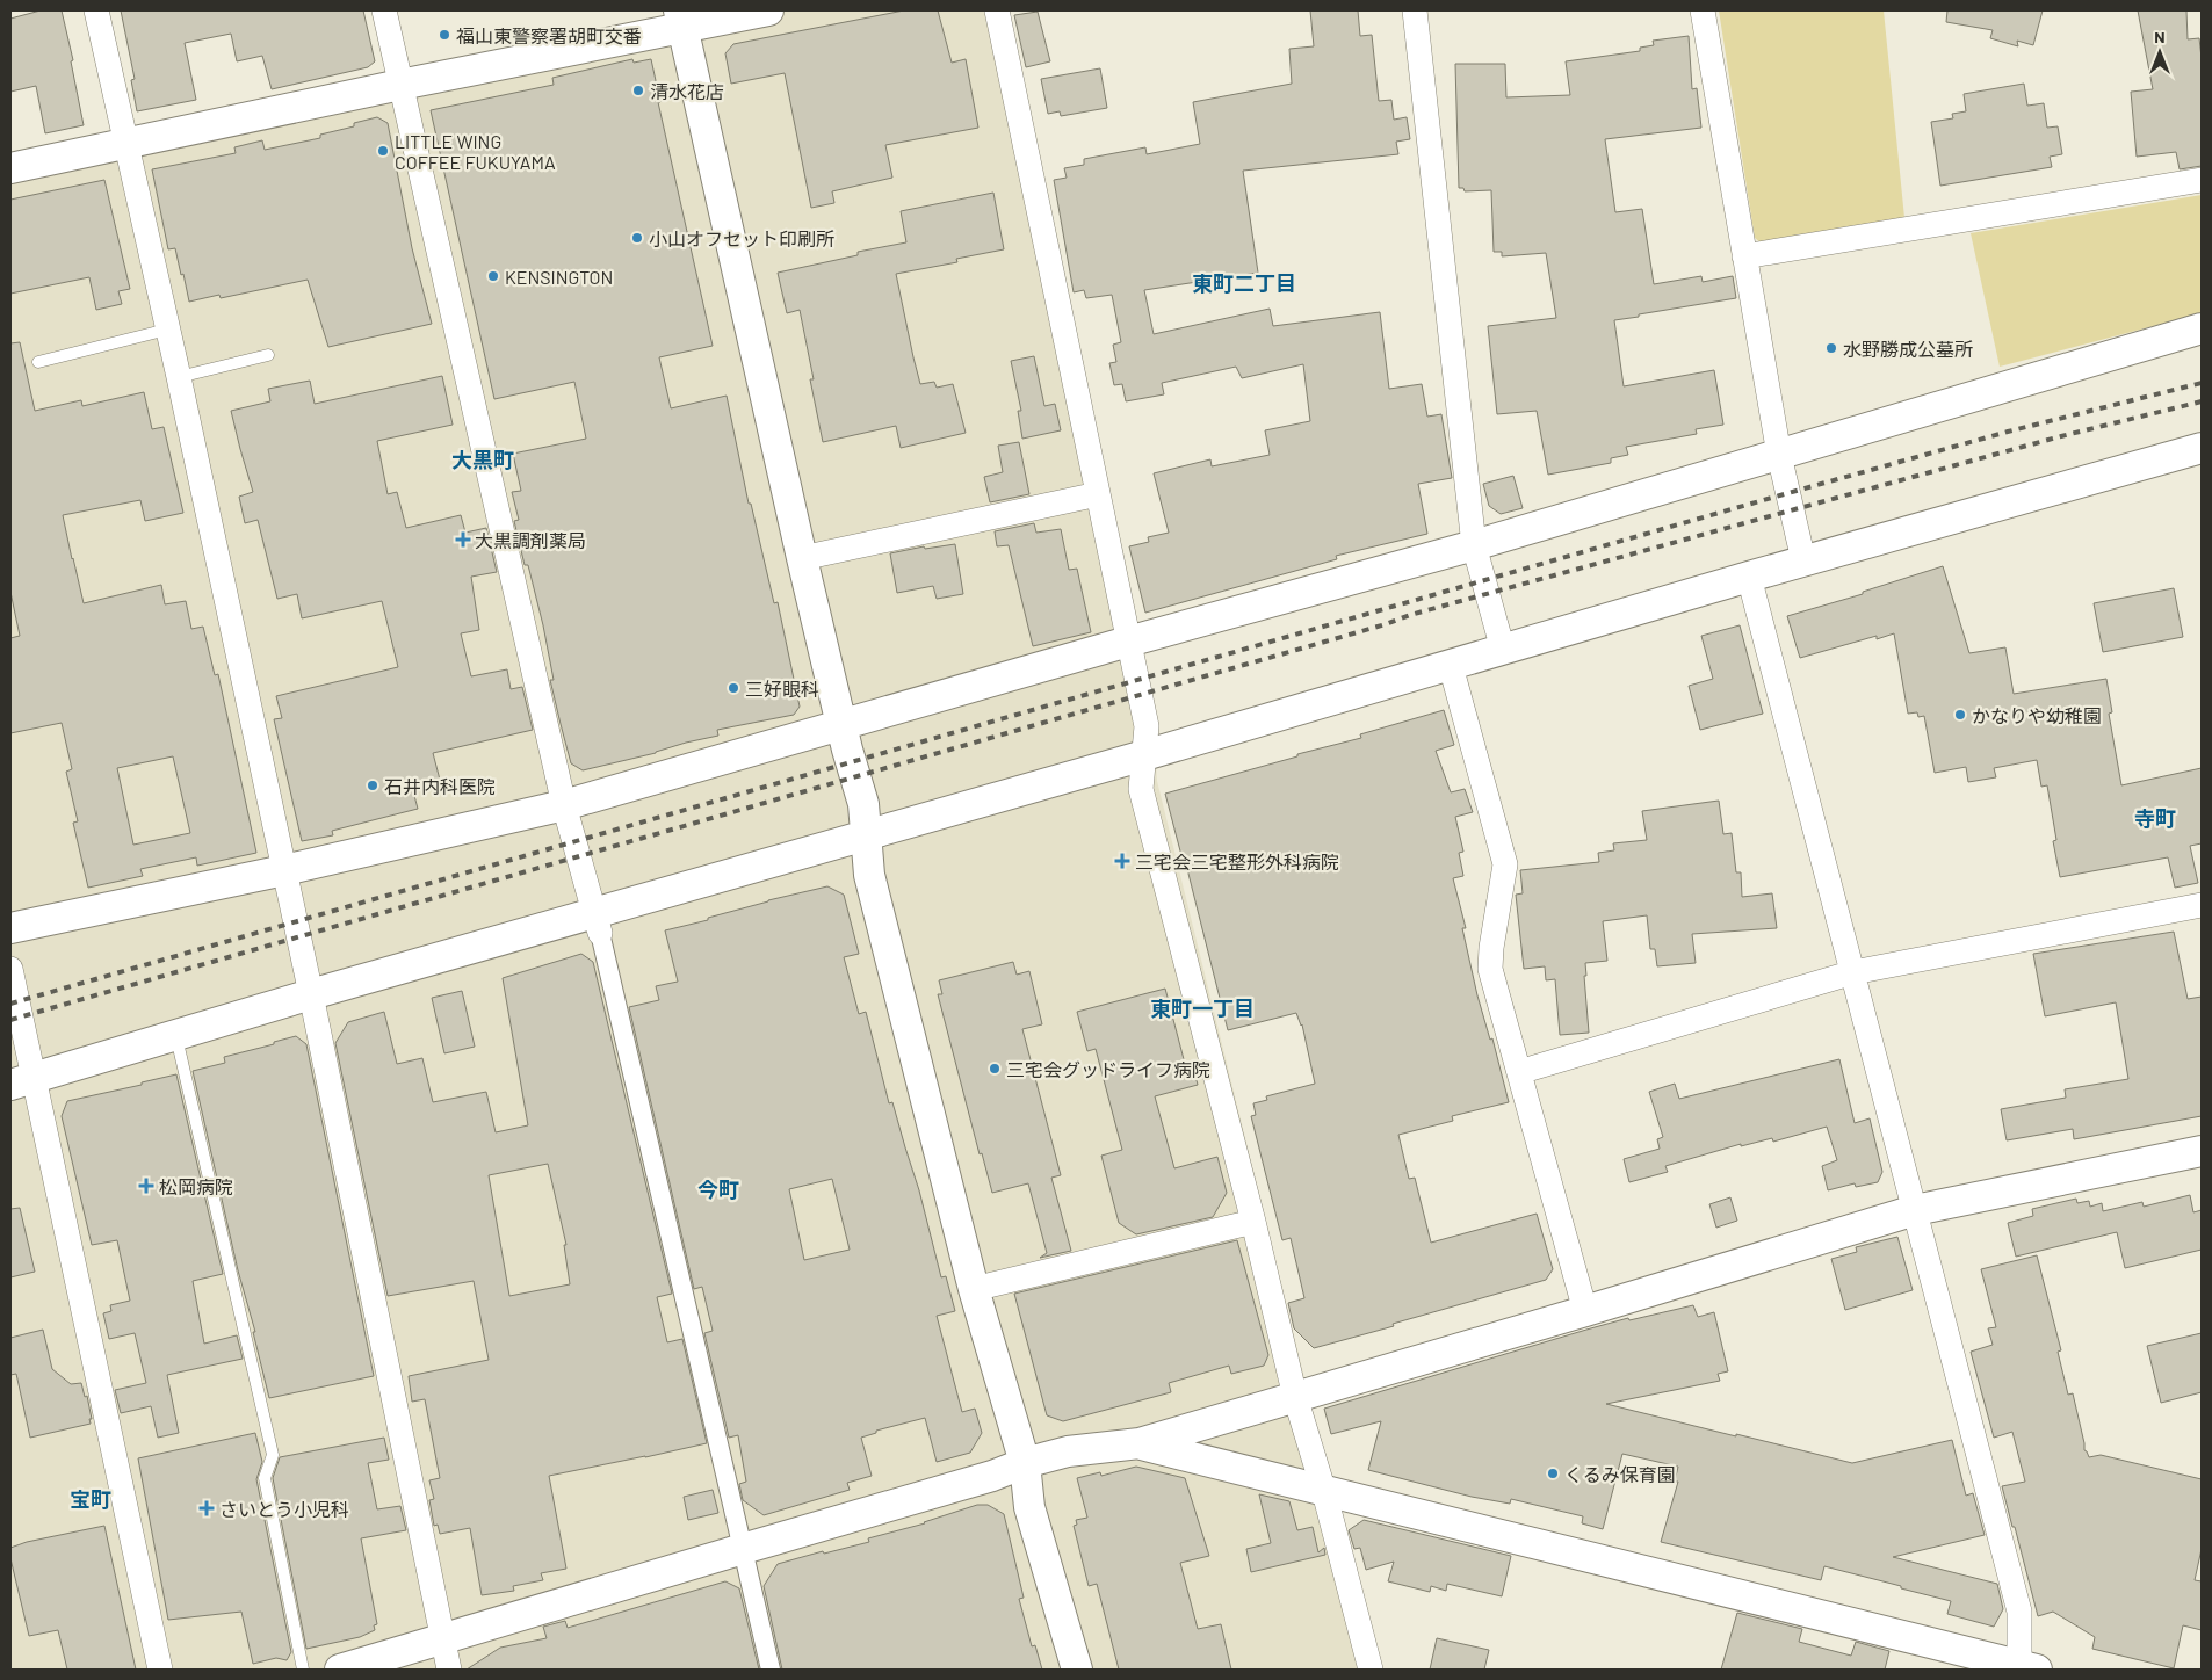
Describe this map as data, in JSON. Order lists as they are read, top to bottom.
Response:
{
  "districts": [
    "東町二丁目",
    "大黒町",
    "寺町",
    "東町一丁目",
    "今町",
    "宝町"
  ],
  "places": {
    "other": [
      "福山東警察署胡町交番",
      "清水花店",
      "LITTLE WING COFFEE FUKUYAMA",
      "小山オフセット印刷所",
      "KENSINGTON",
      "水野勝成公墓所",
      "三好眼科",
      "かなりや幼稚園",
      "石井内科医院",
      "三宅会グッドライフ病院",
      "くるみ保育園"
    ],
    "health": [
      "大黒調剤薬局",
      "三宅会三宅整形外科病院",
      "松岡病院",
      "さいとう小児科"
    ]
  },
  "north": "top"
}
